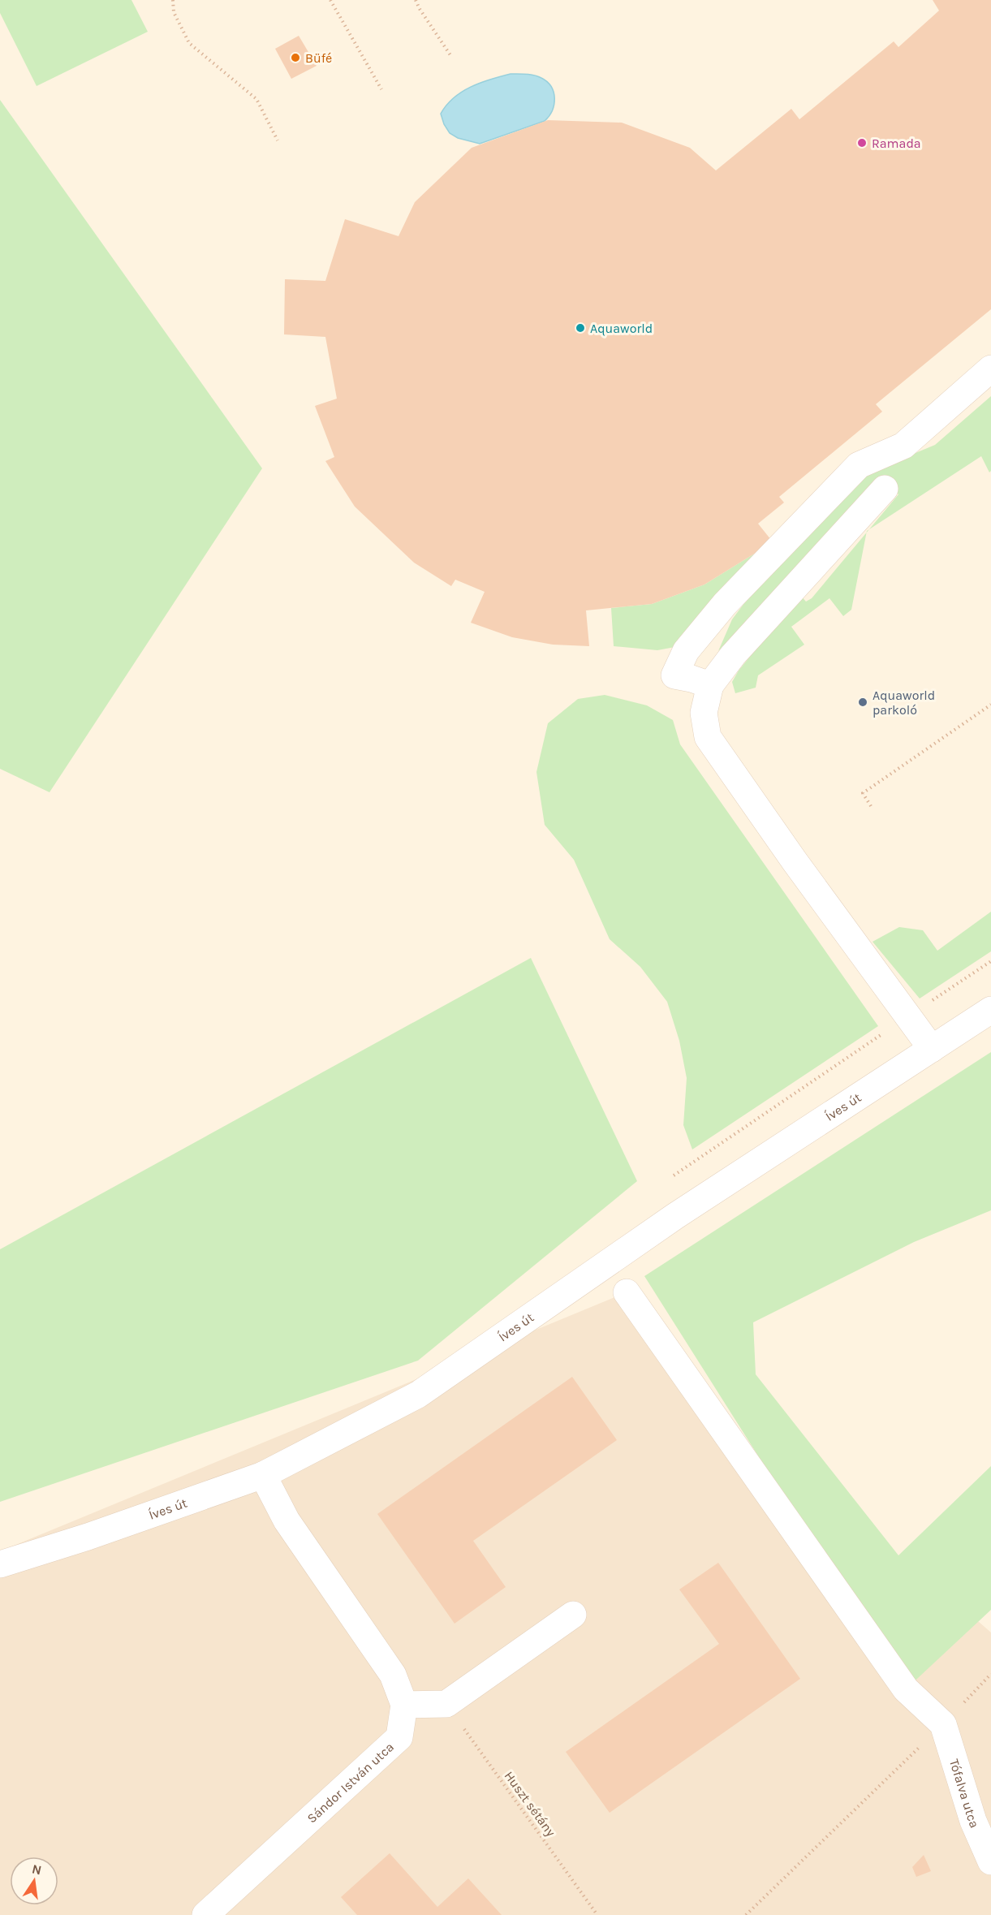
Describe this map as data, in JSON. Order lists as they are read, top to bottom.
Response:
{
  "streets": {
    "street": ["Íves út", "Sándor István utca", "Tófalva utca"],
    "path": ["Huszt sétány"]
  },
  "crossings": [
    ["Íves út", "Sándor István utca"]
  ],
  "places": [
    "Büfé",
    "Ramada",
    "Aquaworld",
    "Aquaworld parkoló"
  ],
  "north": "top"
}
